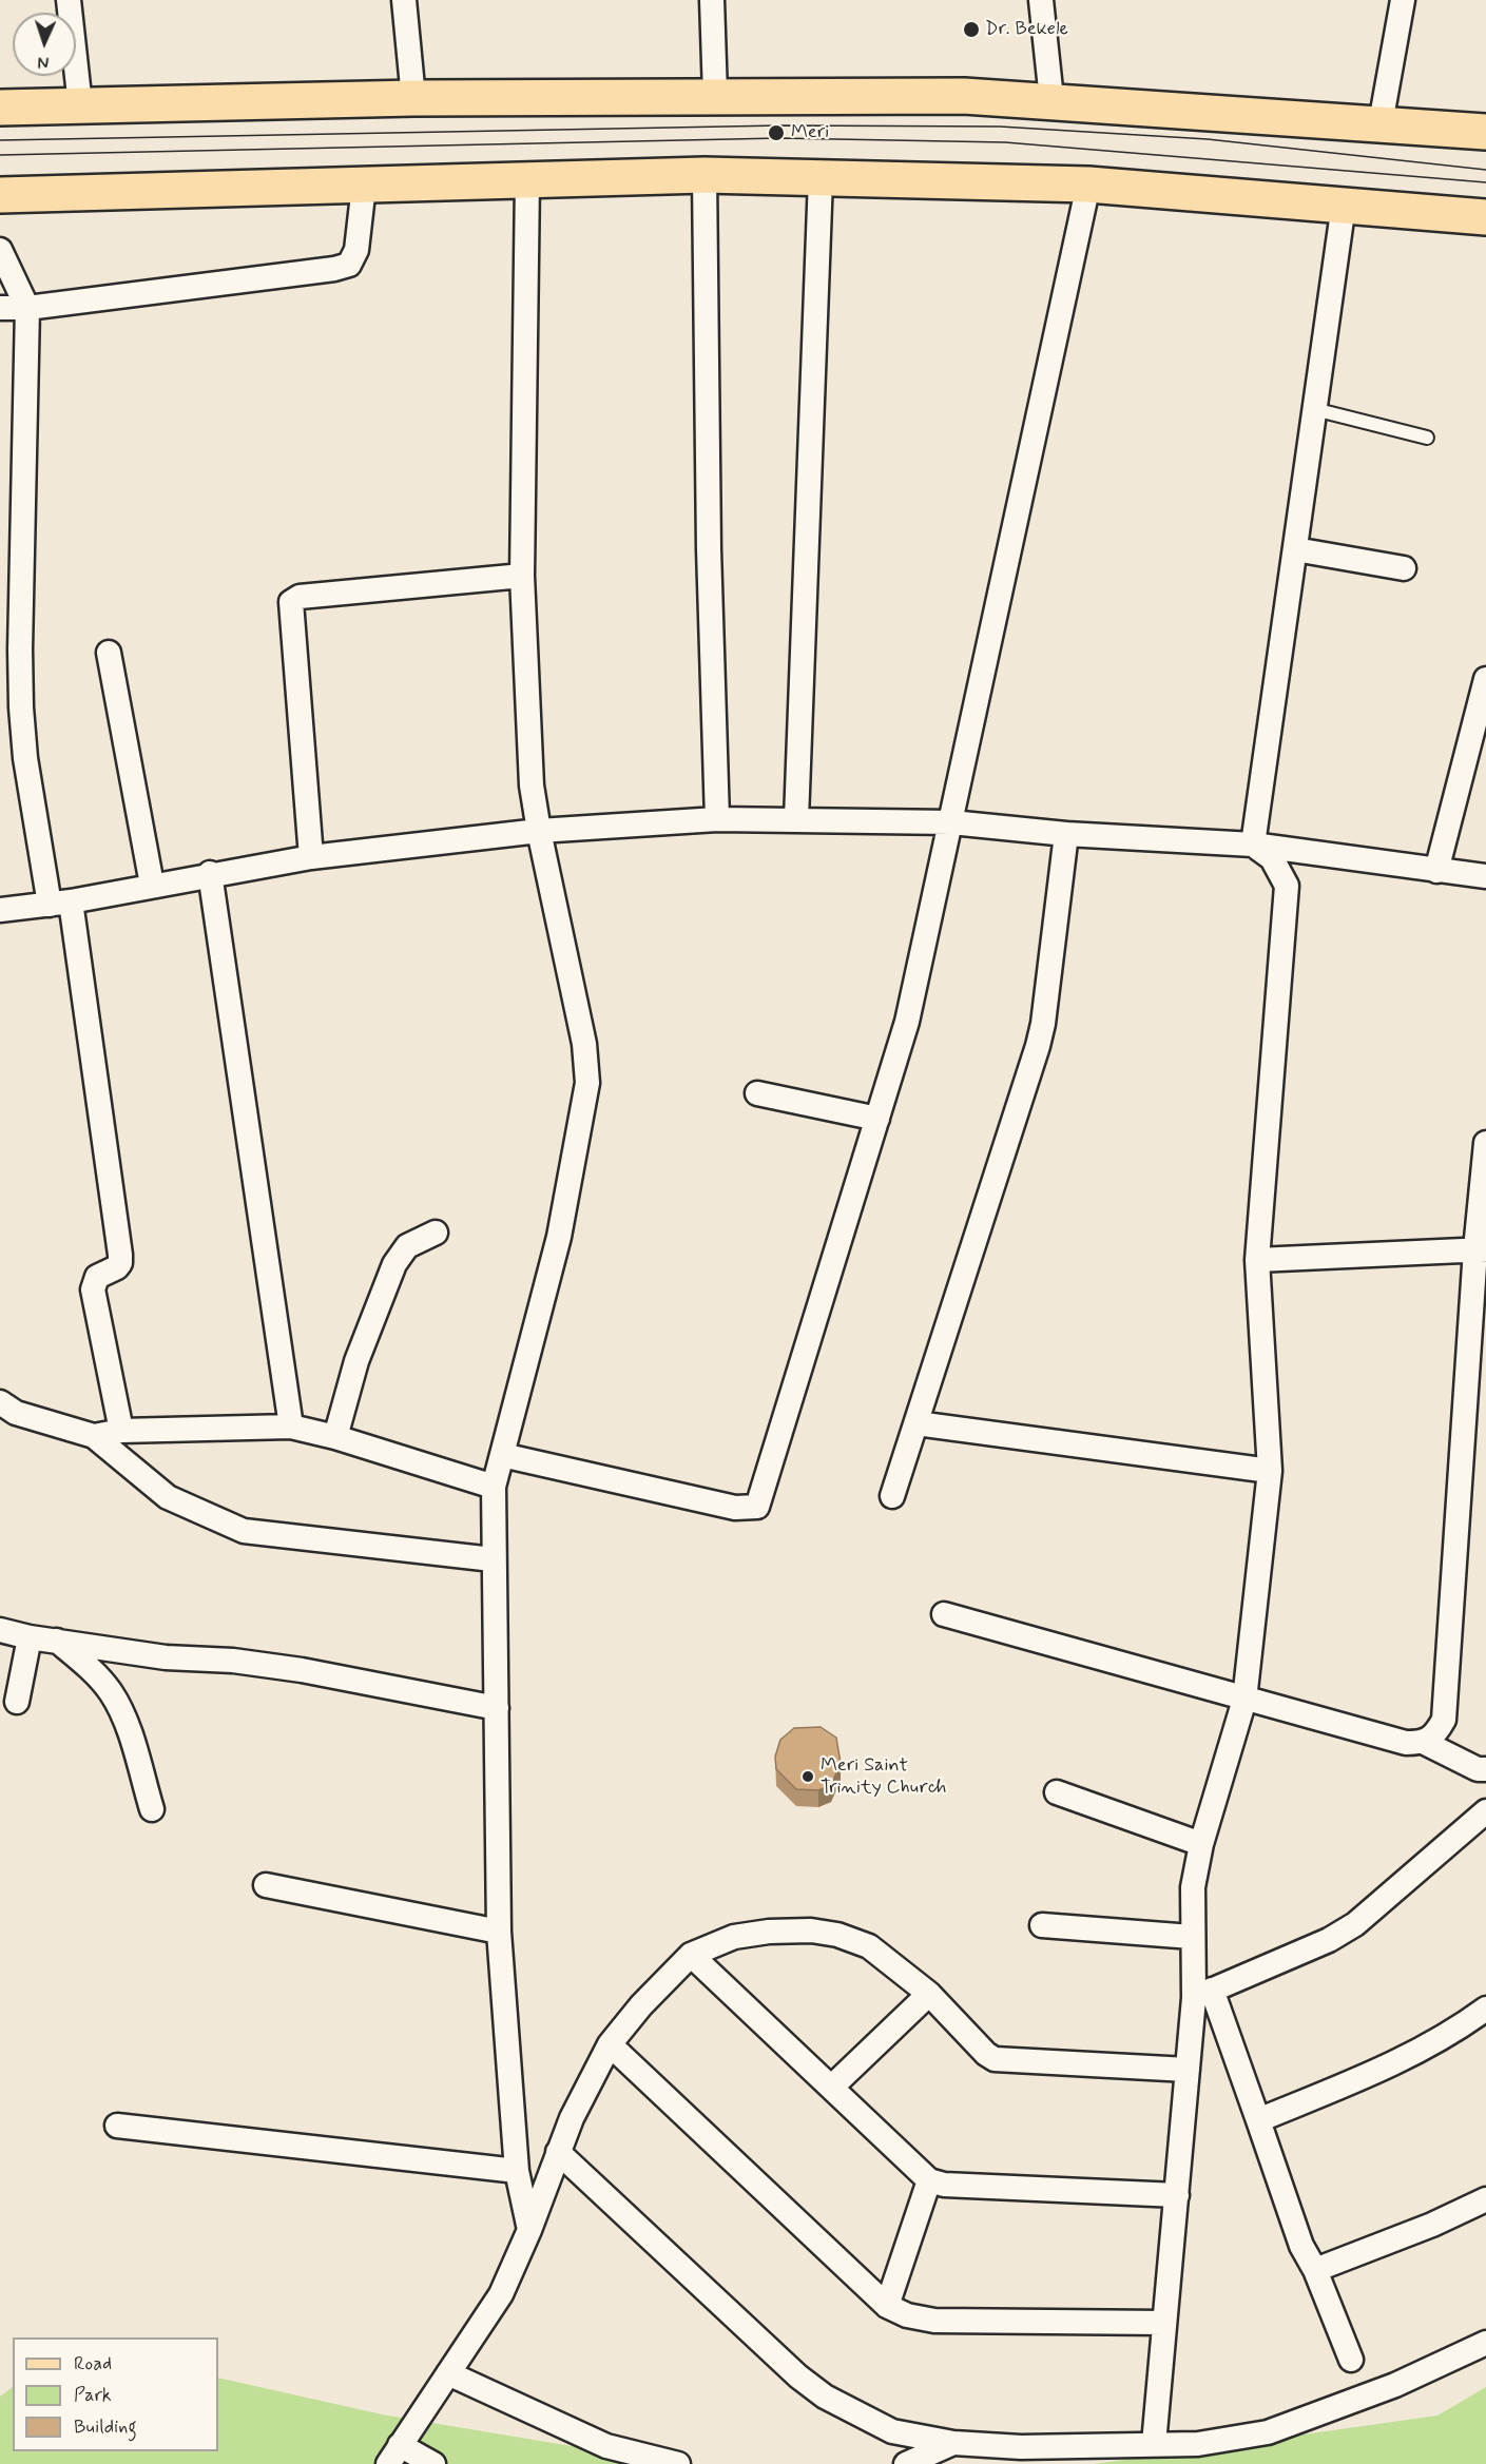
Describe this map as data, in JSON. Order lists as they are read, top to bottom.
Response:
{
  "places": ["Dr. Bekele", "Meri", "Meri Saint Trinity Church"],
  "legend": ["Road", "Park", "Building"],
  "north": "bottom"
}
